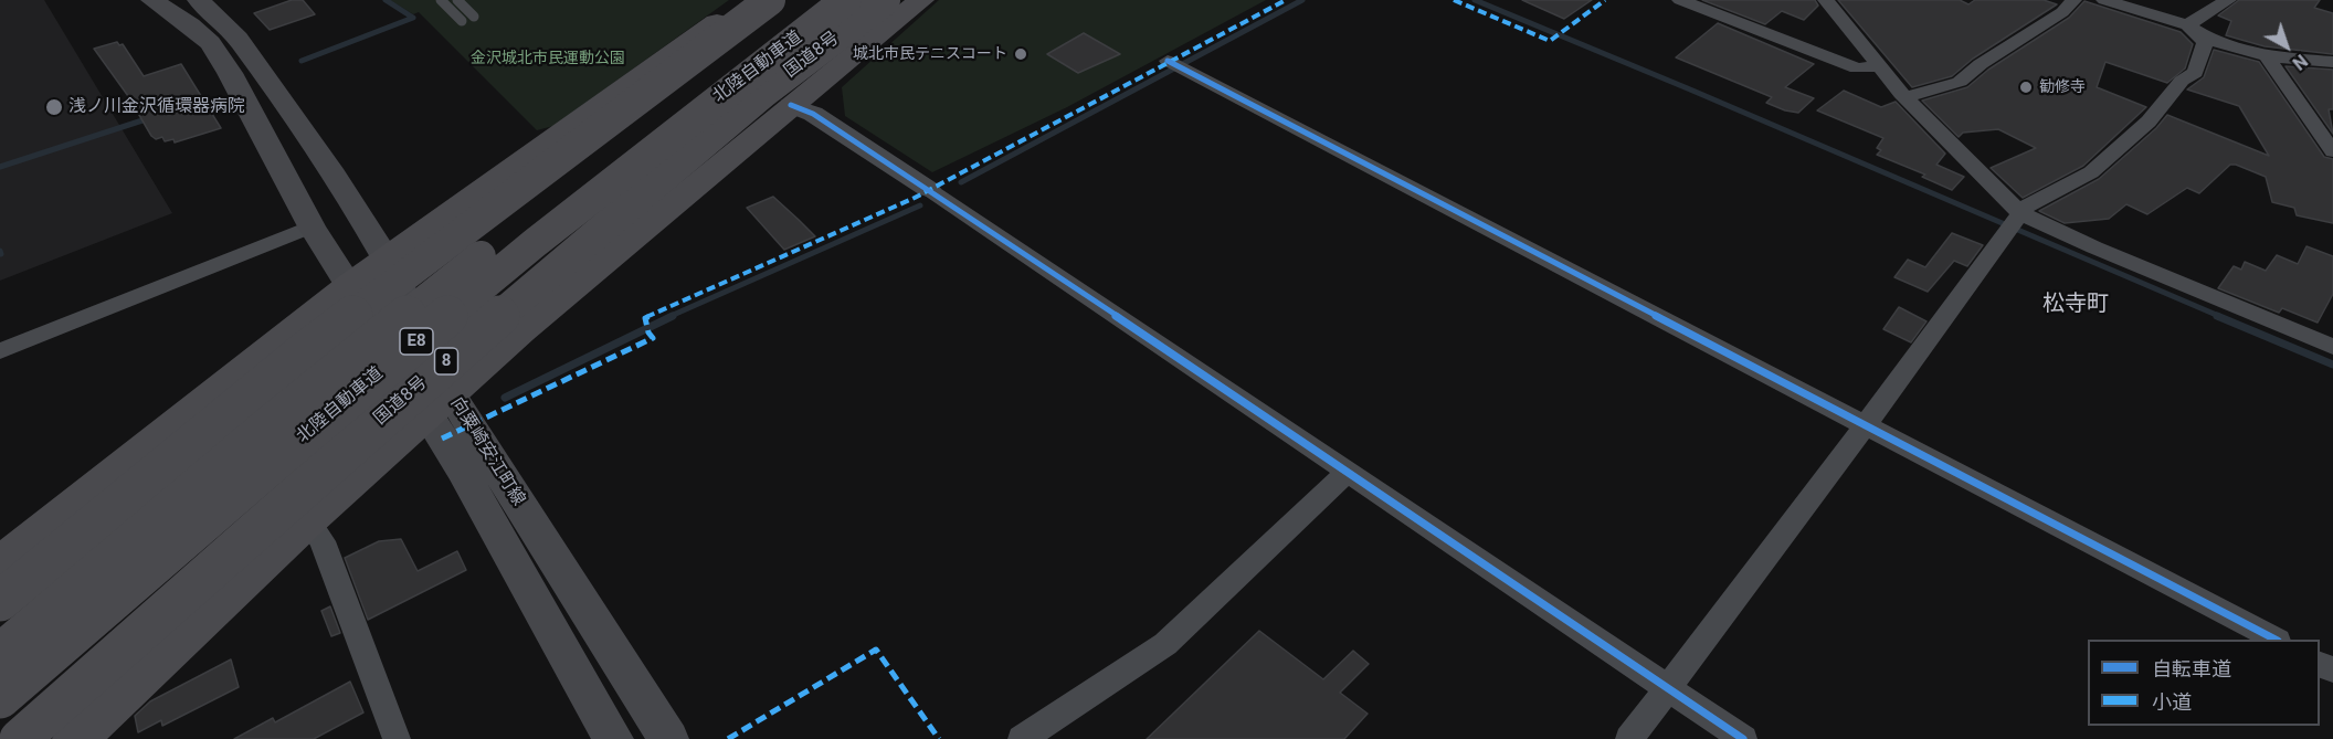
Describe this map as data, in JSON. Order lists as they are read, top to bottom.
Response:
{
  "streets": {
    "highway": [
      "国道8号",
      "北陸自動車道",
      "E8",
      "8"
    ],
    "main road": ["向粟崎安江町線"]
  },
  "districts": ["松寺町"],
  "parks": ["金沢城北市民運動公園"],
  "places": ["城北市民テニスコート", "勧修寺", "浅ノ川金沢循環器病院"],
  "legend": ["自転車道", "小道"],
  "north": "bottom right"
}
